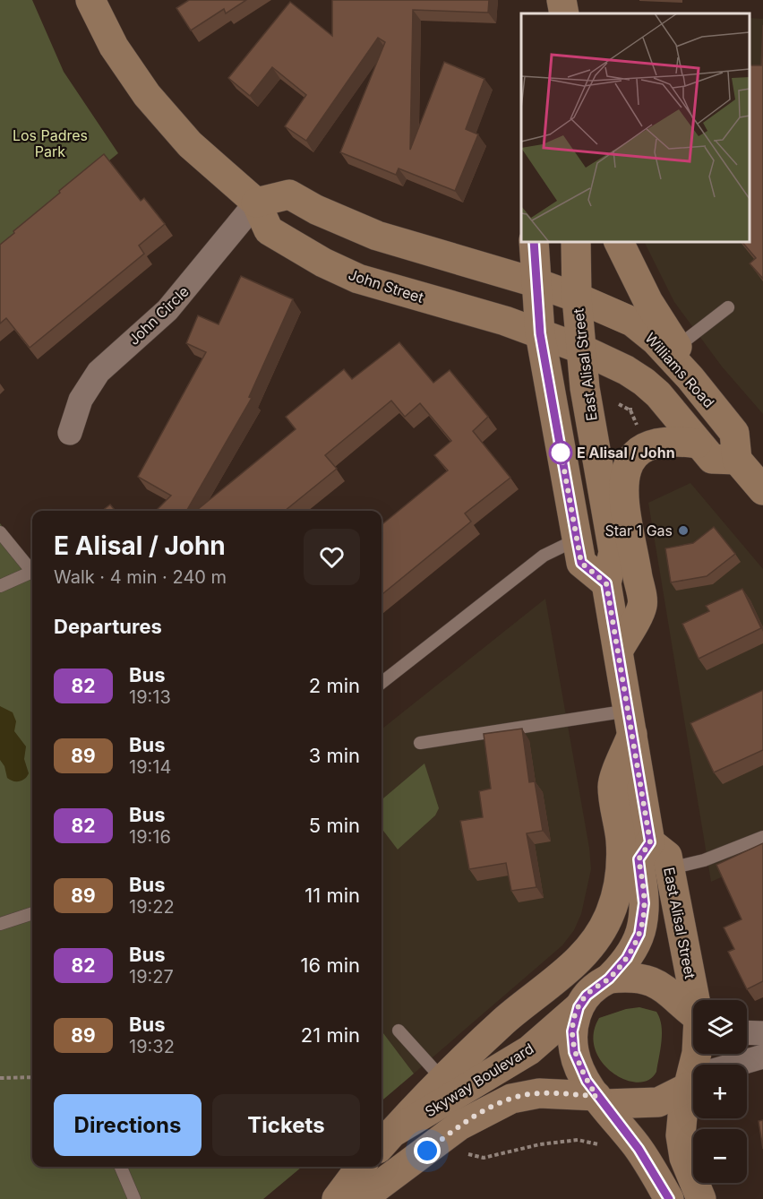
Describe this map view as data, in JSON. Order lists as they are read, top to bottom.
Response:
{
  "streets": {
    "main road": [
      "John Street",
      "East Alisal Street",
      "Williams Road",
      "Skyway Boulevard"
    ],
    "street": ["John Circle"]
  },
  "crossings": [
    ["John Street", "John Circle"],
    ["East Alisal Street", "Williams Road"],
    ["East Alisal Street", "Skyway Boulevard"]
  ],
  "parks": ["Los Padres Park"],
  "places": ["E Alisal / John", "Star 1 Gas"],
  "lines": ["bus line 82"],
  "page": {
    "heading": [
      ["E Alisal / John", "Walk · 4 min · 240 m"],
      "Departures"
    ],
    "list": [
      {
        "mark": "82",
        "name": "Bus",
        "note": "19:13",
        "value": "2 min"
      },
      {
        "mark": "89",
        "name": "Bus",
        "note": "19:14",
        "value": "3 min"
      },
      {
        "mark": "82",
        "name": "Bus",
        "note": "19:16",
        "value": "5 min"
      },
      {
        "mark": "89",
        "name": "Bus",
        "note": "19:22",
        "value": "11 min"
      },
      {
        "mark": "82",
        "name": "Bus",
        "note": "19:27",
        "value": "16 min"
      },
      {
        "mark": "89",
        "name": "Bus",
        "note": "19:32",
        "value": "21 min"
      }
    ],
    "map_buttons": ["+", "−"],
    "buttons": ["Directions", "Tickets"]
  }
}
